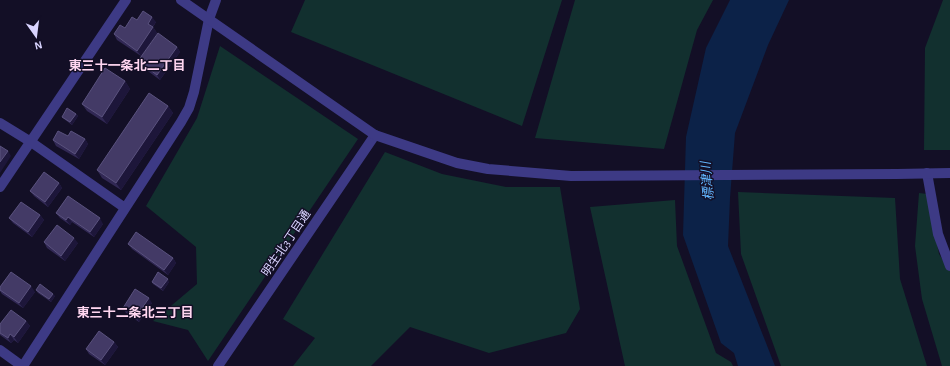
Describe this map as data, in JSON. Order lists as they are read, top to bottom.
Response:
{
  "streets": {
    "street": ["明生北3丁目通"]
  },
  "districts": ["東三十一条北二丁目", "東三十二条北三丁目"],
  "water": ["標津川"],
  "north": "bottom"
}
